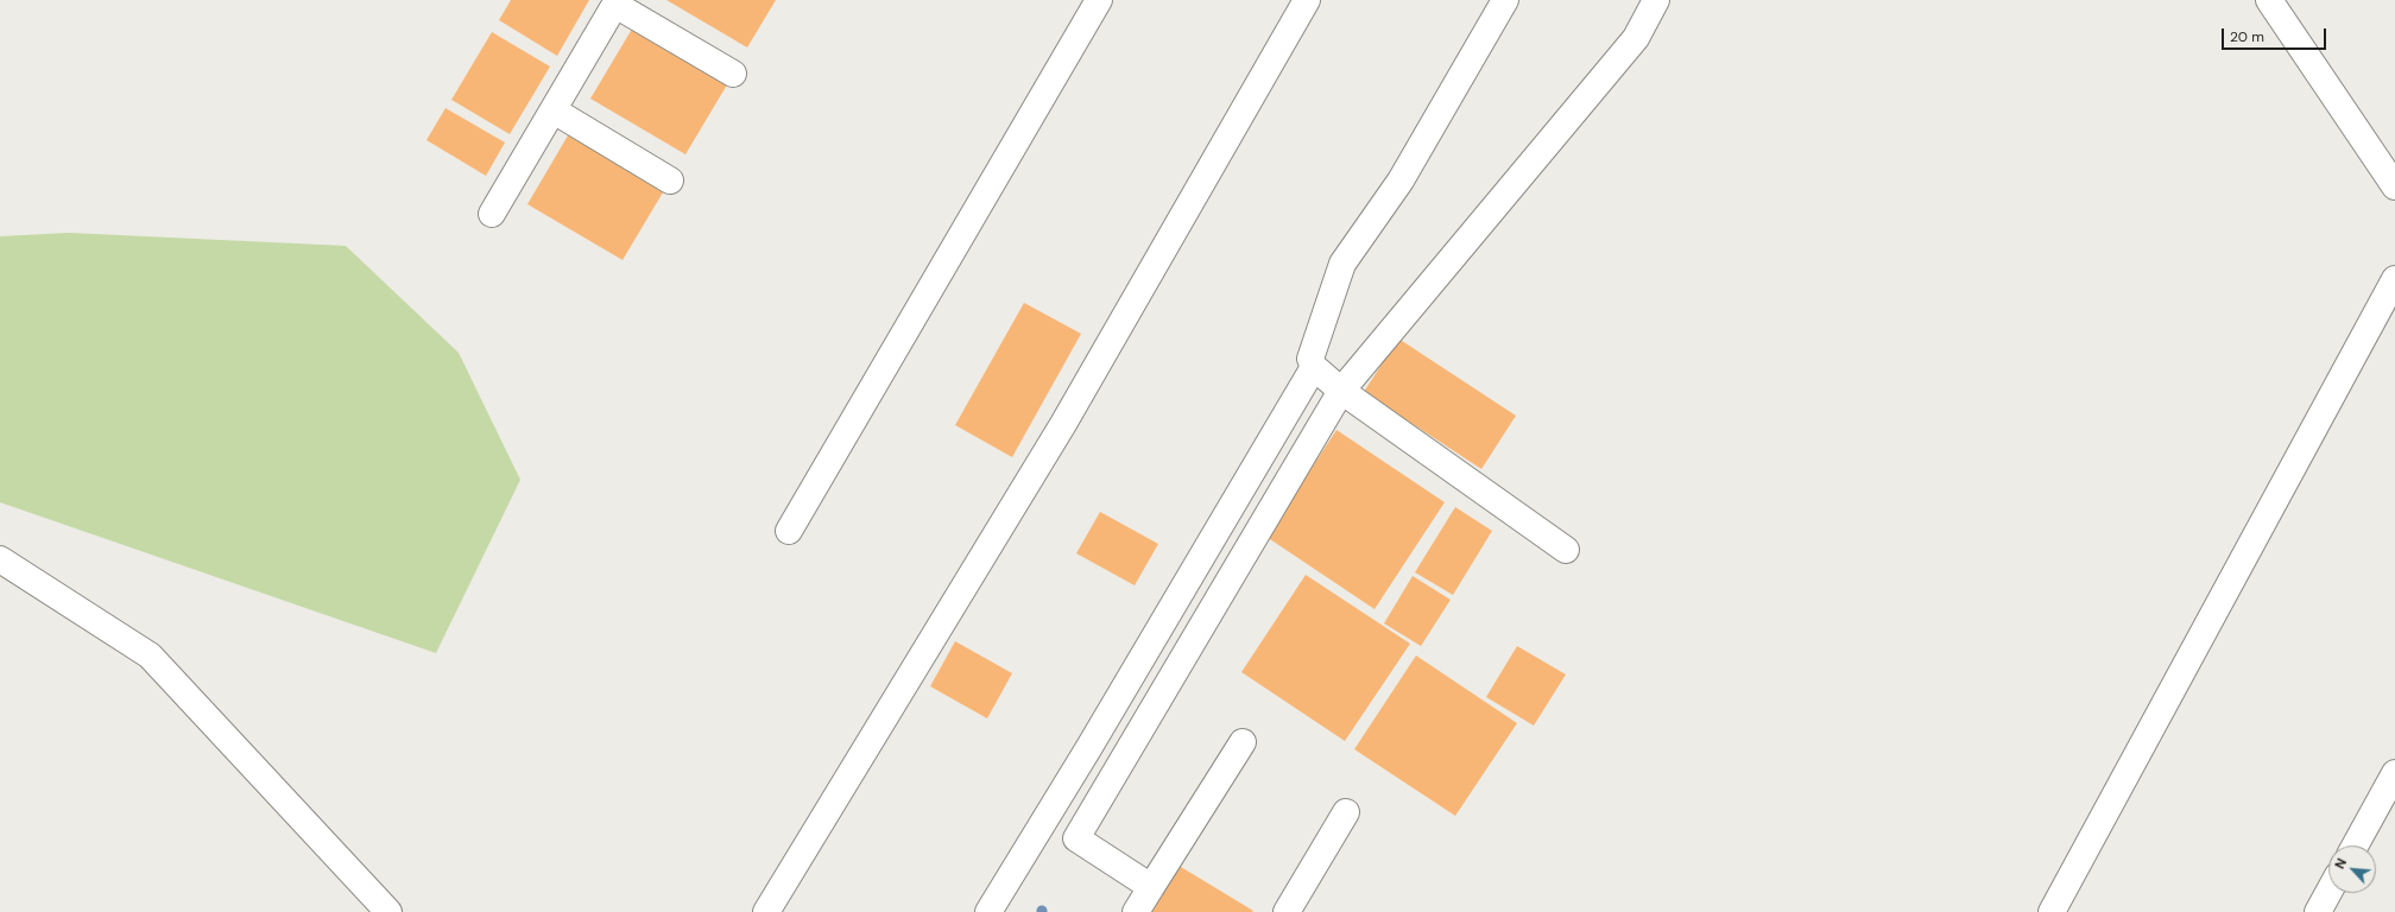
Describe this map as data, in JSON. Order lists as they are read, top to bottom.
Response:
{
  "scale_bar": "20 m",
  "north": "top left"
}
